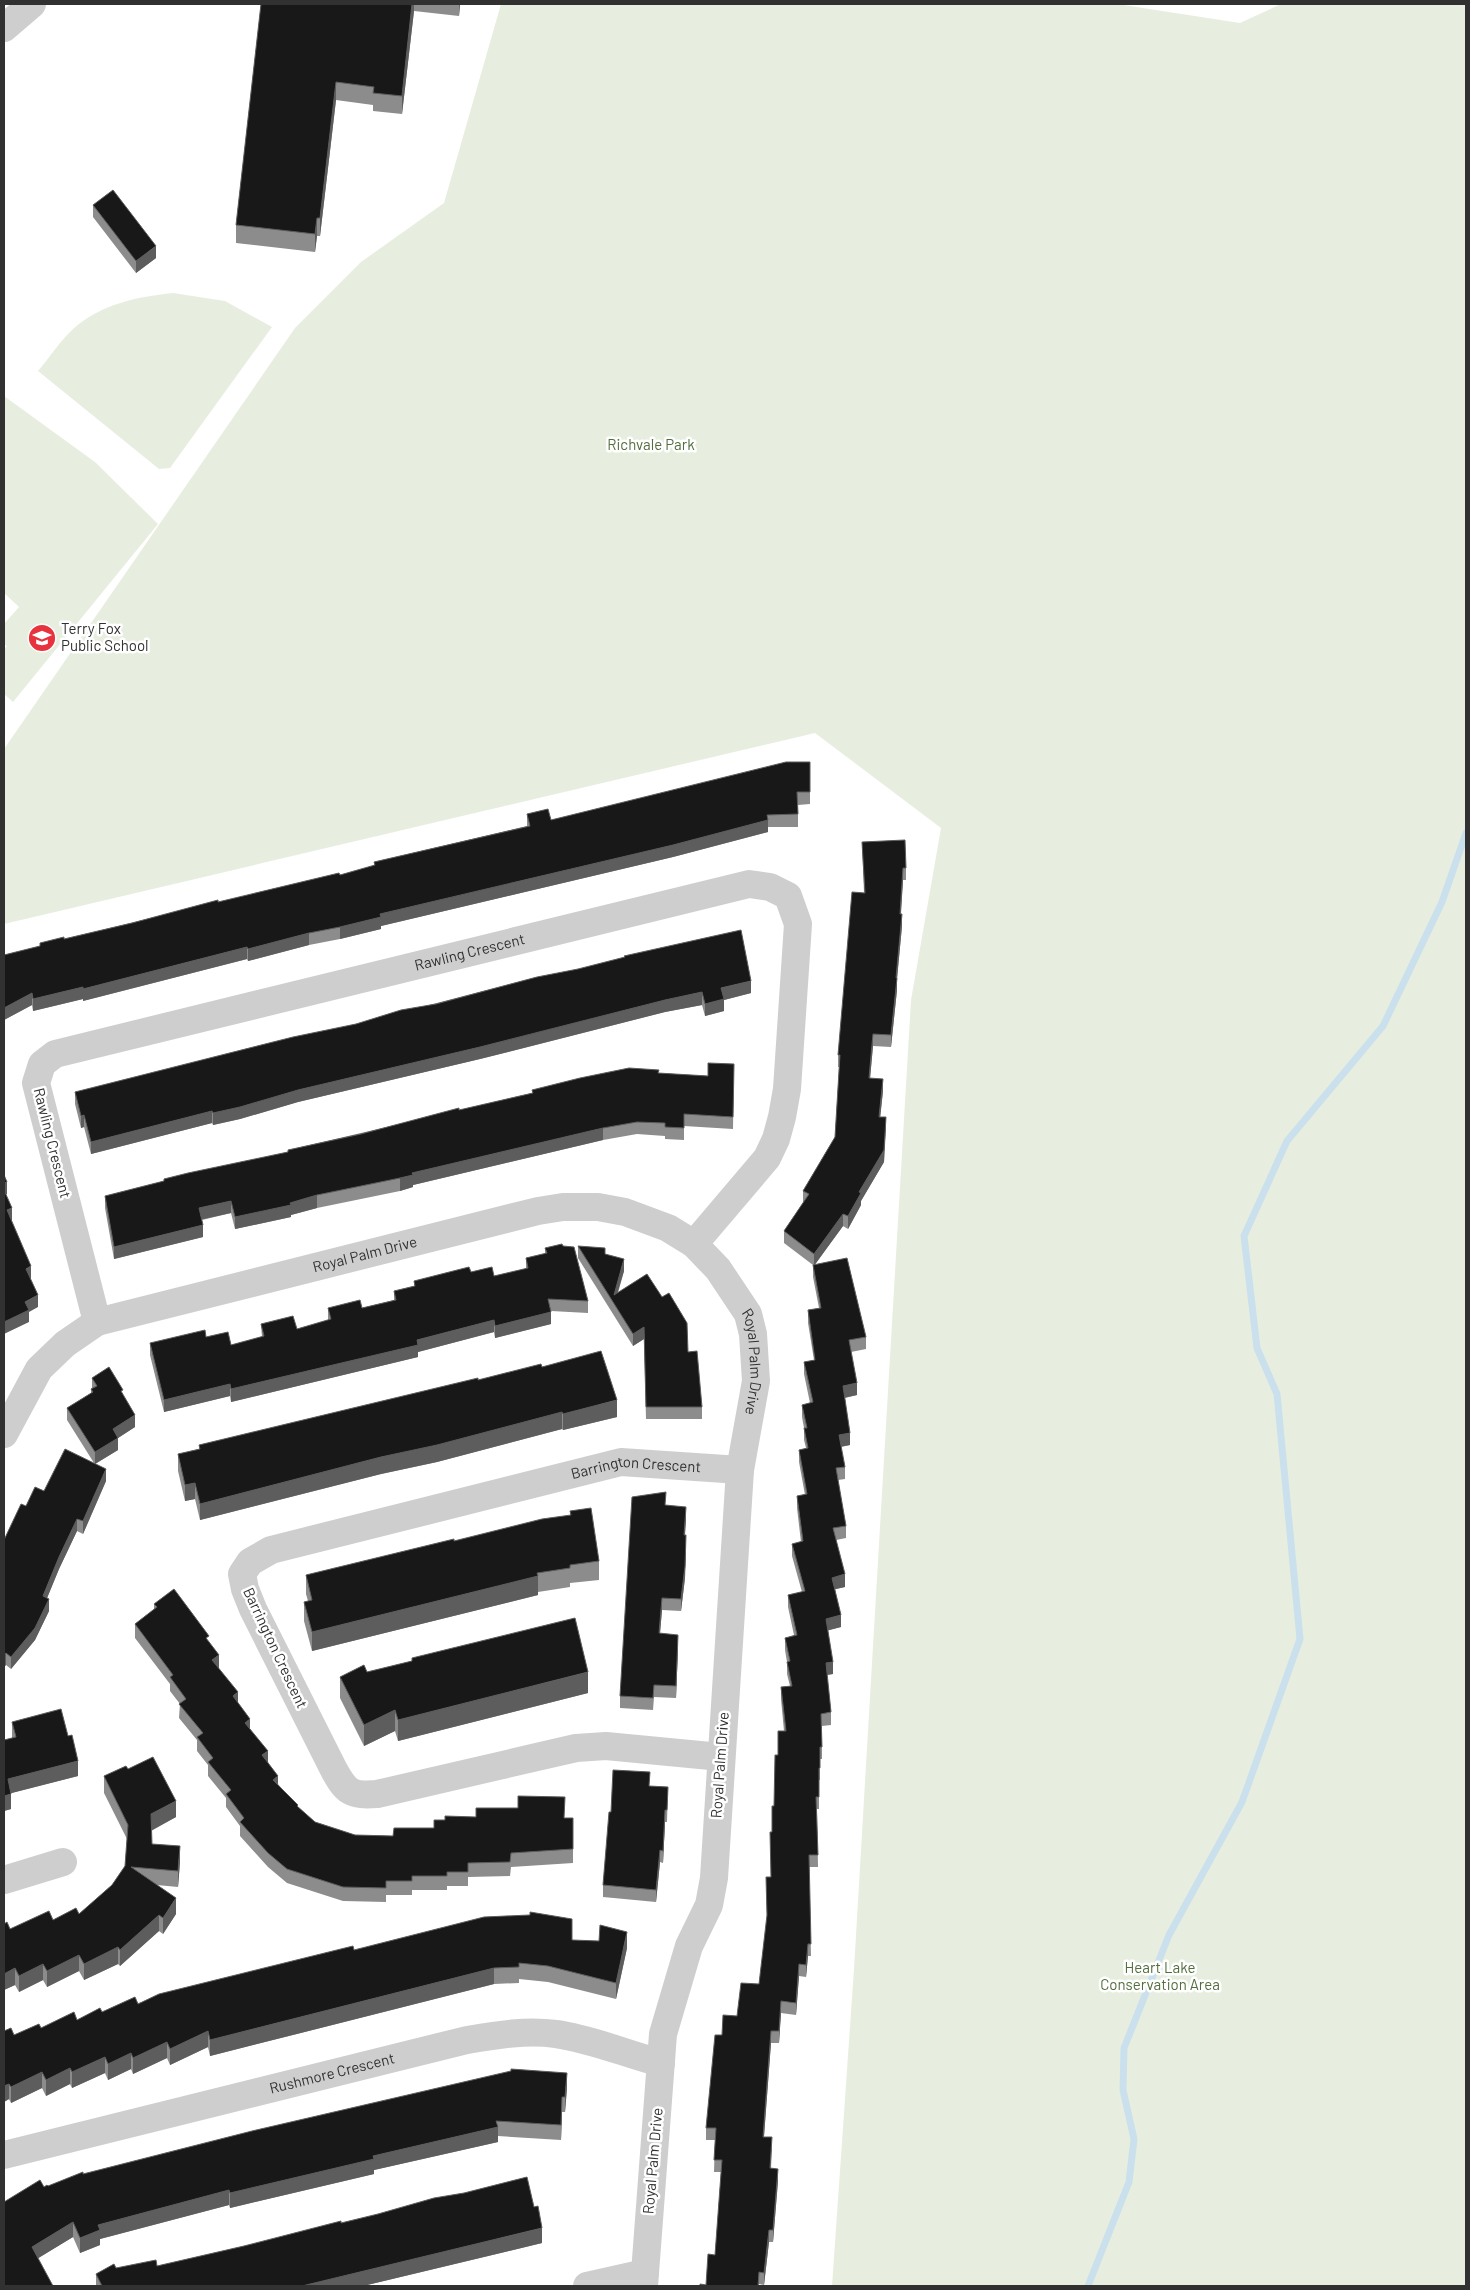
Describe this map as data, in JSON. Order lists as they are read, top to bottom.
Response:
{
  "streets": {
    "street": [
      "Rawling Crescent",
      "Royal Palm Drive",
      "Barrington Crescent",
      "Rushmore Crescent"
    ]
  },
  "crossings": [
    ["Rawling Crescent", "Royal Palm Drive"],
    ["Royal Palm Drive", "Barrington Crescent"],
    ["Royal Palm Drive", "Rushmore Crescent"]
  ],
  "parks": ["Richvale Park", "Heart Lake Conservation Area"],
  "places": {
    "school or university": ["Terry Fox Public School"]
  }
}
